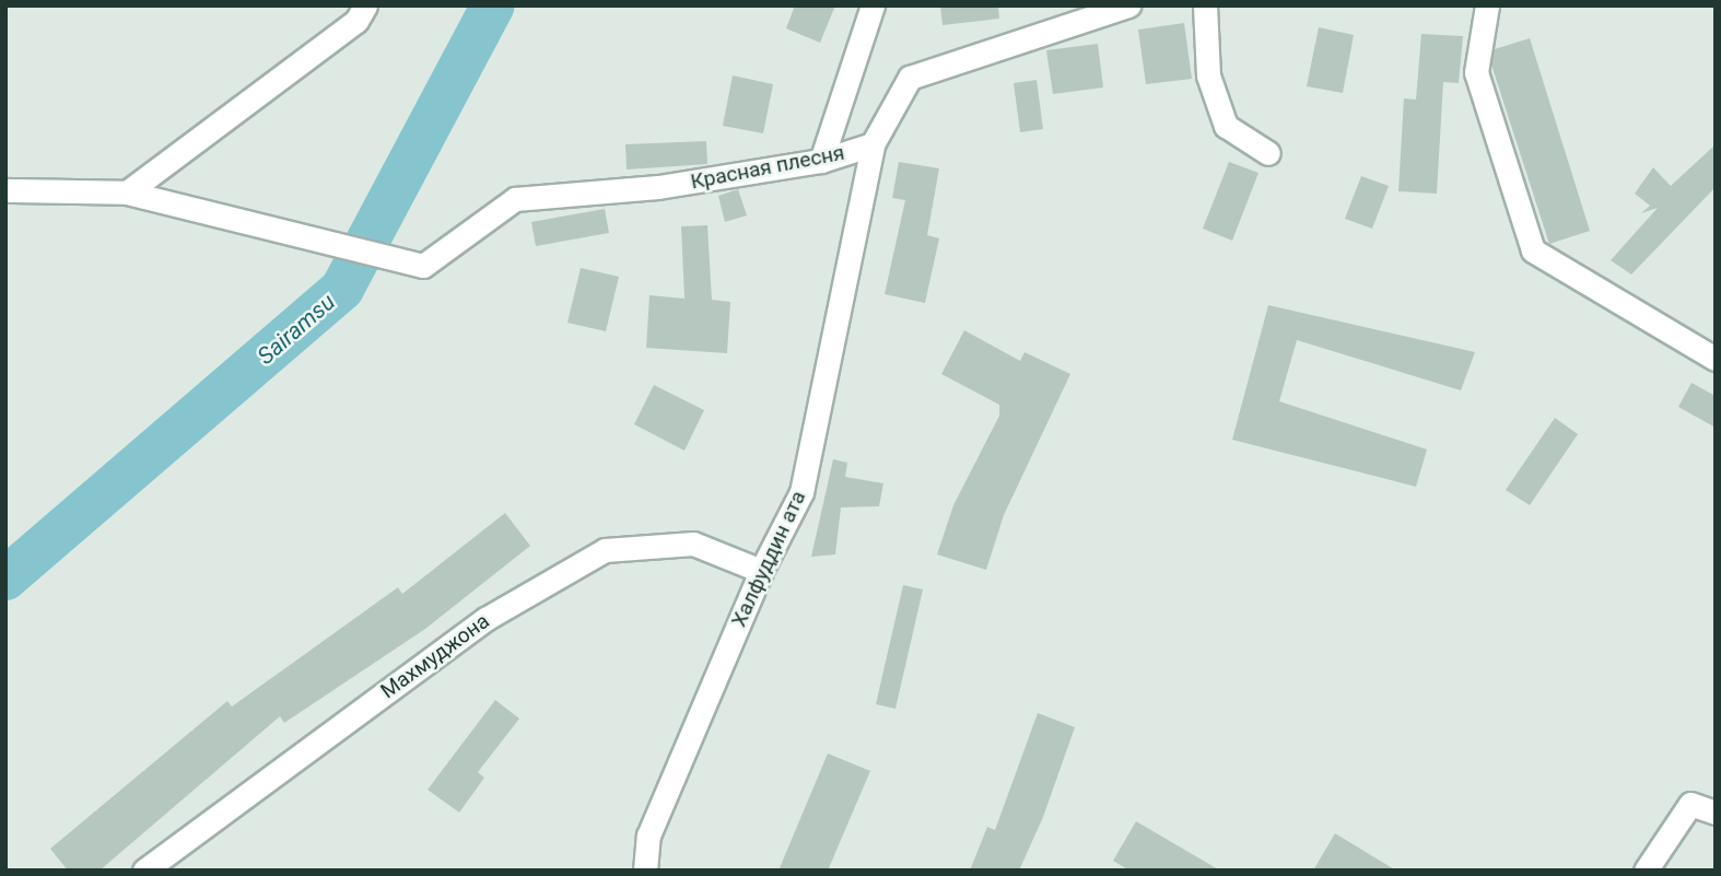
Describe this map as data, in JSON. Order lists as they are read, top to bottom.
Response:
{
  "streets": {
    "street": ["Красная плесня", "Халфуддин ата", "Махмуджона"]
  },
  "crossings": [
    ["Красная плесня", "Халфуддин ата"],
    ["Халфуддин ата", "Махмуджона"]
  ],
  "water": ["Sairamsu"]
}
